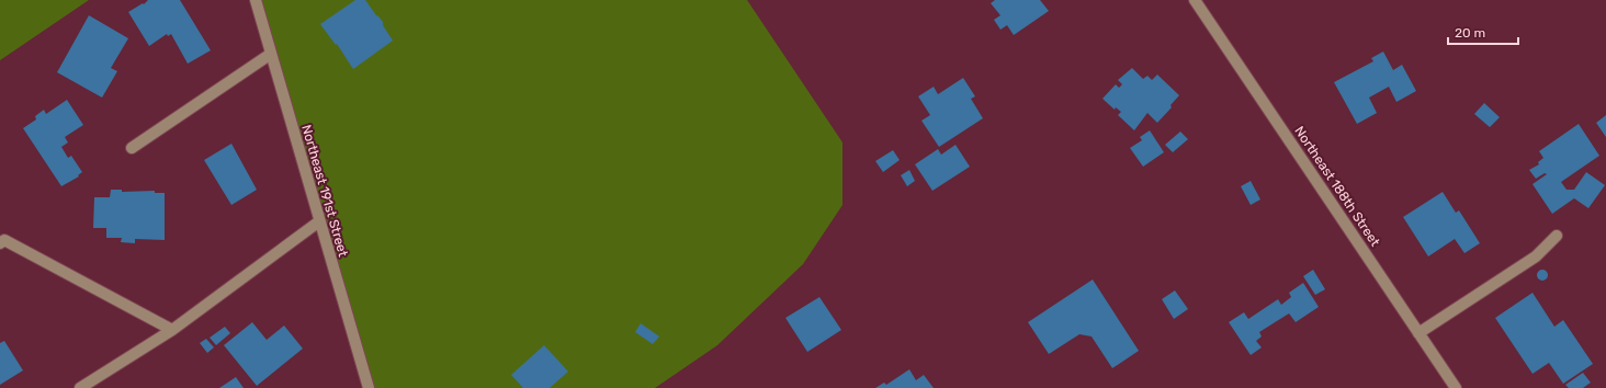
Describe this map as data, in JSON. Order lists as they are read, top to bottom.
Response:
{
  "streets": {
    "street": ["Northeast 188th Street", "Northeast 191st Street"]
  },
  "scale_bar": "20 m"
}
